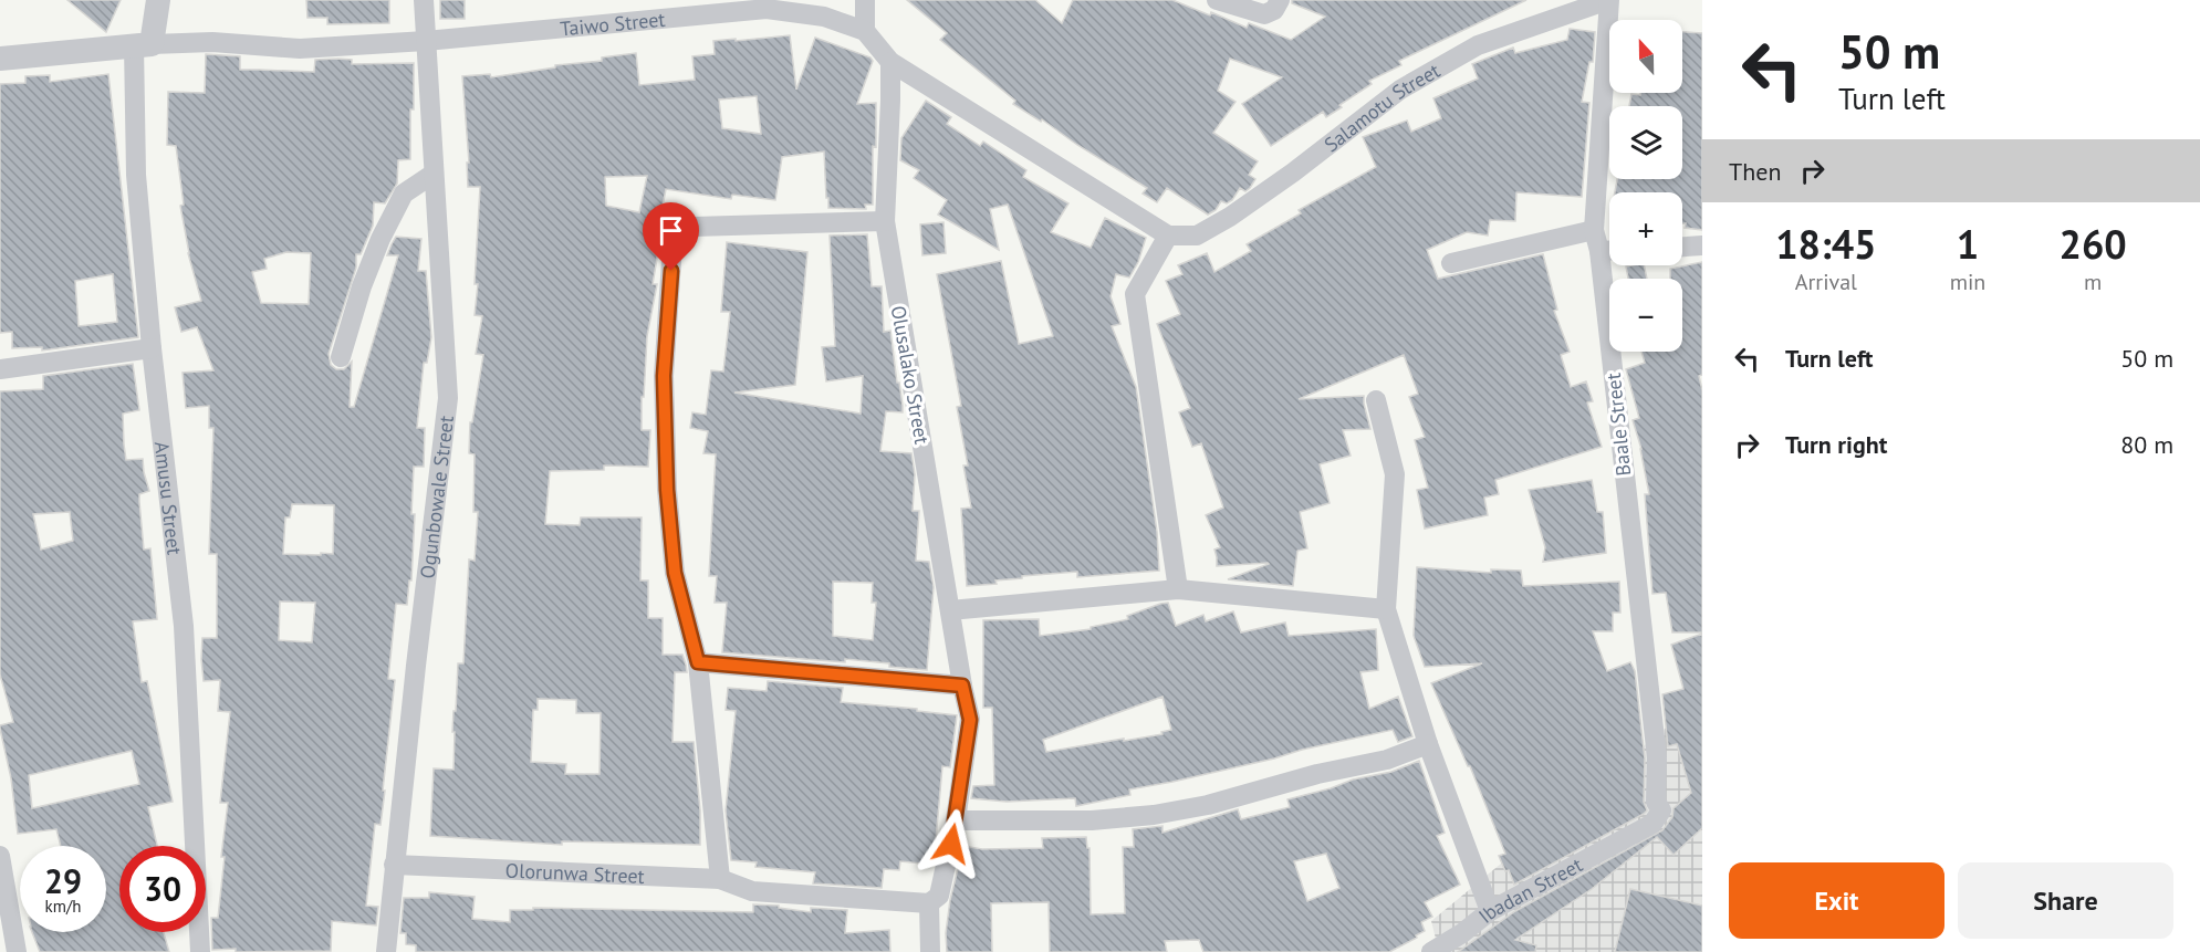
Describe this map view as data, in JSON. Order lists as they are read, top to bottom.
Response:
{
  "streets": {
    "street": [
      "Taiwo Street",
      "Salamotu Street",
      "Olusalako Street",
      "Baale Street",
      "Ogunbowale Street",
      "Amusu Street",
      "Olorunwa Street",
      "Ibadan Street"
    ]
  },
  "crossings": [
    ["Taiwo Street", "Ogunbowale Street"],
    ["Taiwo Street", "Amusu Street"],
    ["Salamotu Street", "Baale Street"],
    ["Olusalako Street", "Olorunwa Street"],
    ["Baale Street", "Ibadan Street"],
    ["Ogunbowale Street", "Olorunwa Street"]
  ],
  "north": "top",
  "page": {
    "turn": ["50 m", "Turn left"],
    "map_buttons": ["+", "−"],
    "then": "Then",
    "eta": [
      "18:45",
      "Arrival",
      "1",
      "min",
      "260",
      "m"
    ],
    "list": [
      {
        "name": "Turn left",
        "value": "50 m"
      },
      {
        "name": "Turn right",
        "value": "80 m"
      }
    ],
    "speed": "29 km/h",
    "limit": "30",
    "buttons": ["Exit", "Share"]
  }
}
